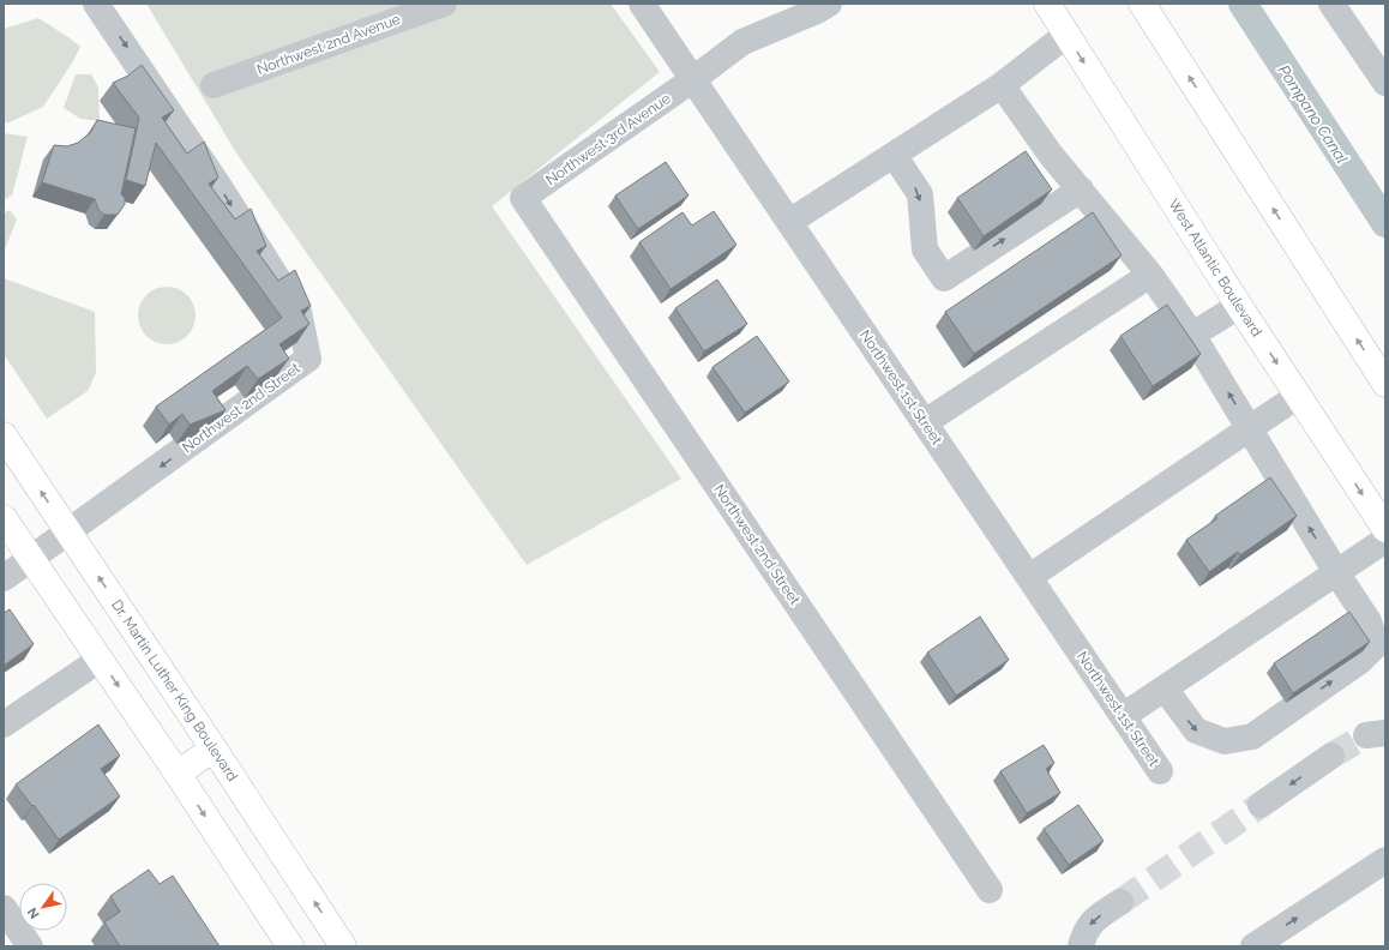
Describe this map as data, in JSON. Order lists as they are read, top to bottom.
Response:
{
  "streets": {
    "main road": ["West Atlantic Boulevard", "Dr. Martin Luther King Boulevard"],
    "street": [
      "Northwest 2nd Avenue",
      "Northwest 3rd Avenue",
      "Northwest 1st Street",
      "Northwest 2nd Street"
    ]
  },
  "crossings": [
    ["Northwest 3rd Avenue", "Northwest 1st Street"],
    ["Northwest 3rd Avenue", "Northwest 2nd Street"],
    ["Northwest 2nd Street", "Dr. Martin Luther King Boulevard"]
  ],
  "water": ["Pompano Canal"],
  "north": "bottom left"
}
